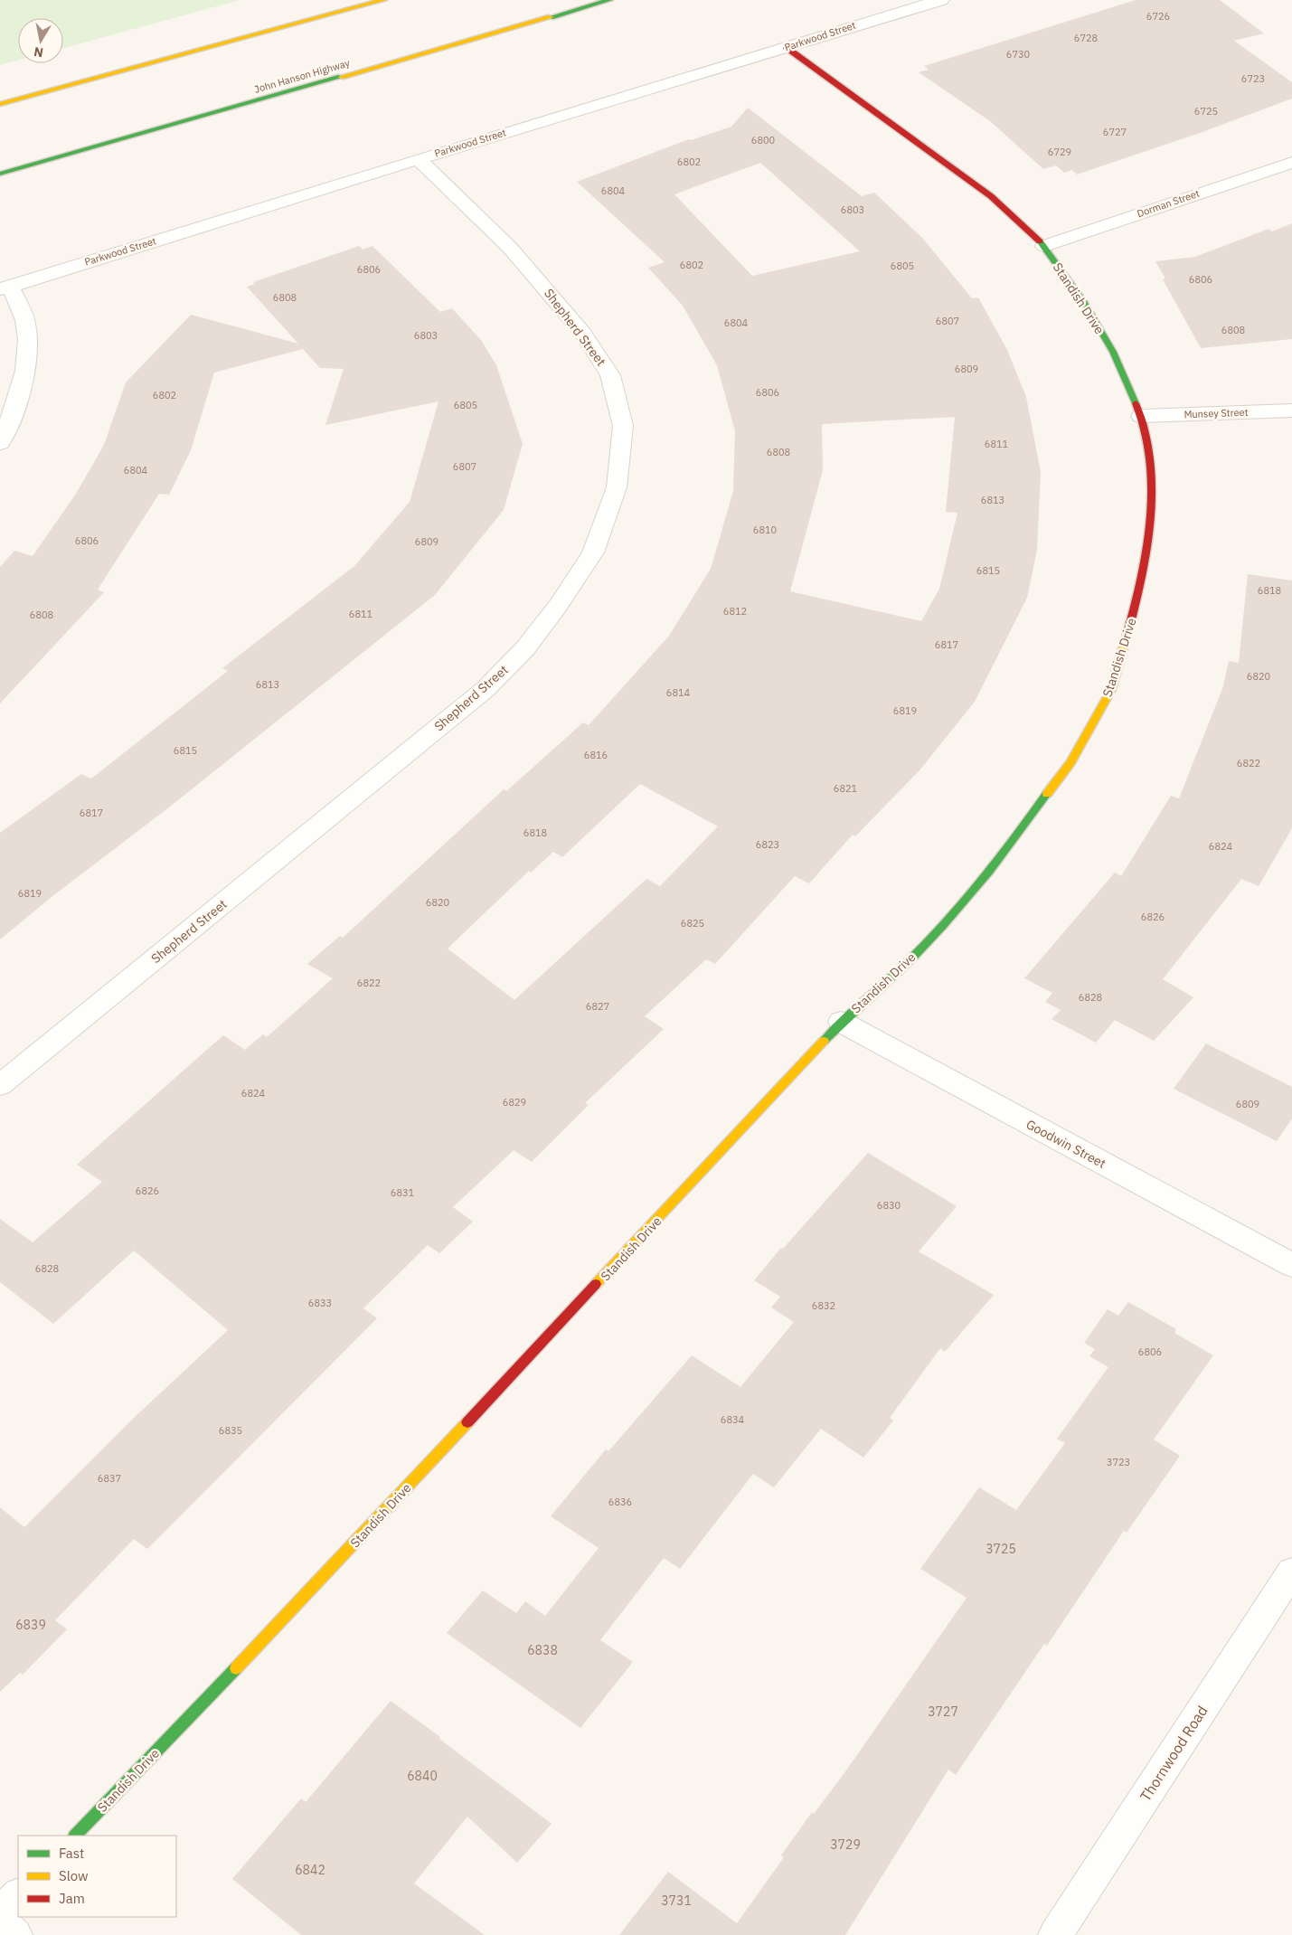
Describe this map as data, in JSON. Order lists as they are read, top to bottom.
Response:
{
  "streets": {
    "main road": ["John Hanson Highway", "Standish Drive"],
    "street": [
      "Parkwood Street",
      "Dorman Street",
      "Shepherd Street",
      "Munsey Street",
      "Goodwin Street",
      "Thornwood Road"
    ]
  },
  "crossings": [
    ["Parkwood Street", "Standish Drive"],
    ["Parkwood Street", "Shepherd Street"],
    ["Dorman Street", "Standish Drive"],
    ["Standish Drive", "Munsey Street"],
    ["Standish Drive", "Goodwin Street"]
  ],
  "house_numbers": [
    "6726",
    "6728",
    "6730",
    "6723",
    "6725",
    "6727",
    "6800",
    "6729",
    "6802",
    "6804",
    "6803",
    "6802",
    "6805",
    "6806",
    "6806",
    "6808",
    "6807",
    "6804",
    "6808",
    "6803",
    "6809",
    "6806",
    "6802",
    "6805",
    "6811",
    "6808",
    "6807",
    "6804",
    "6813",
    "6810",
    "6806",
    "6809",
    "6815",
    "6818",
    "6812",
    "6811",
    "6808",
    "6817",
    "6820",
    "6813",
    "6814",
    "6819",
    "6815",
    "6816",
    "6822",
    "6821",
    "6817",
    "6818",
    "6823",
    "6824",
    "6819",
    "6820",
    "6826",
    "6825",
    "6822",
    "6828",
    "6827",
    "6824",
    "6829",
    "6809",
    "6826",
    "6831",
    "6830",
    "6828",
    "6833",
    "6832",
    "6806",
    "6834",
    "6835",
    "3723",
    "6837",
    "6836",
    "3725",
    "6839",
    "6838",
    "3727",
    "6840",
    "3729",
    "6842",
    "3731"
  ],
  "legend": ["Fast", "Slow", "Jam"],
  "north": "bottom"
}
